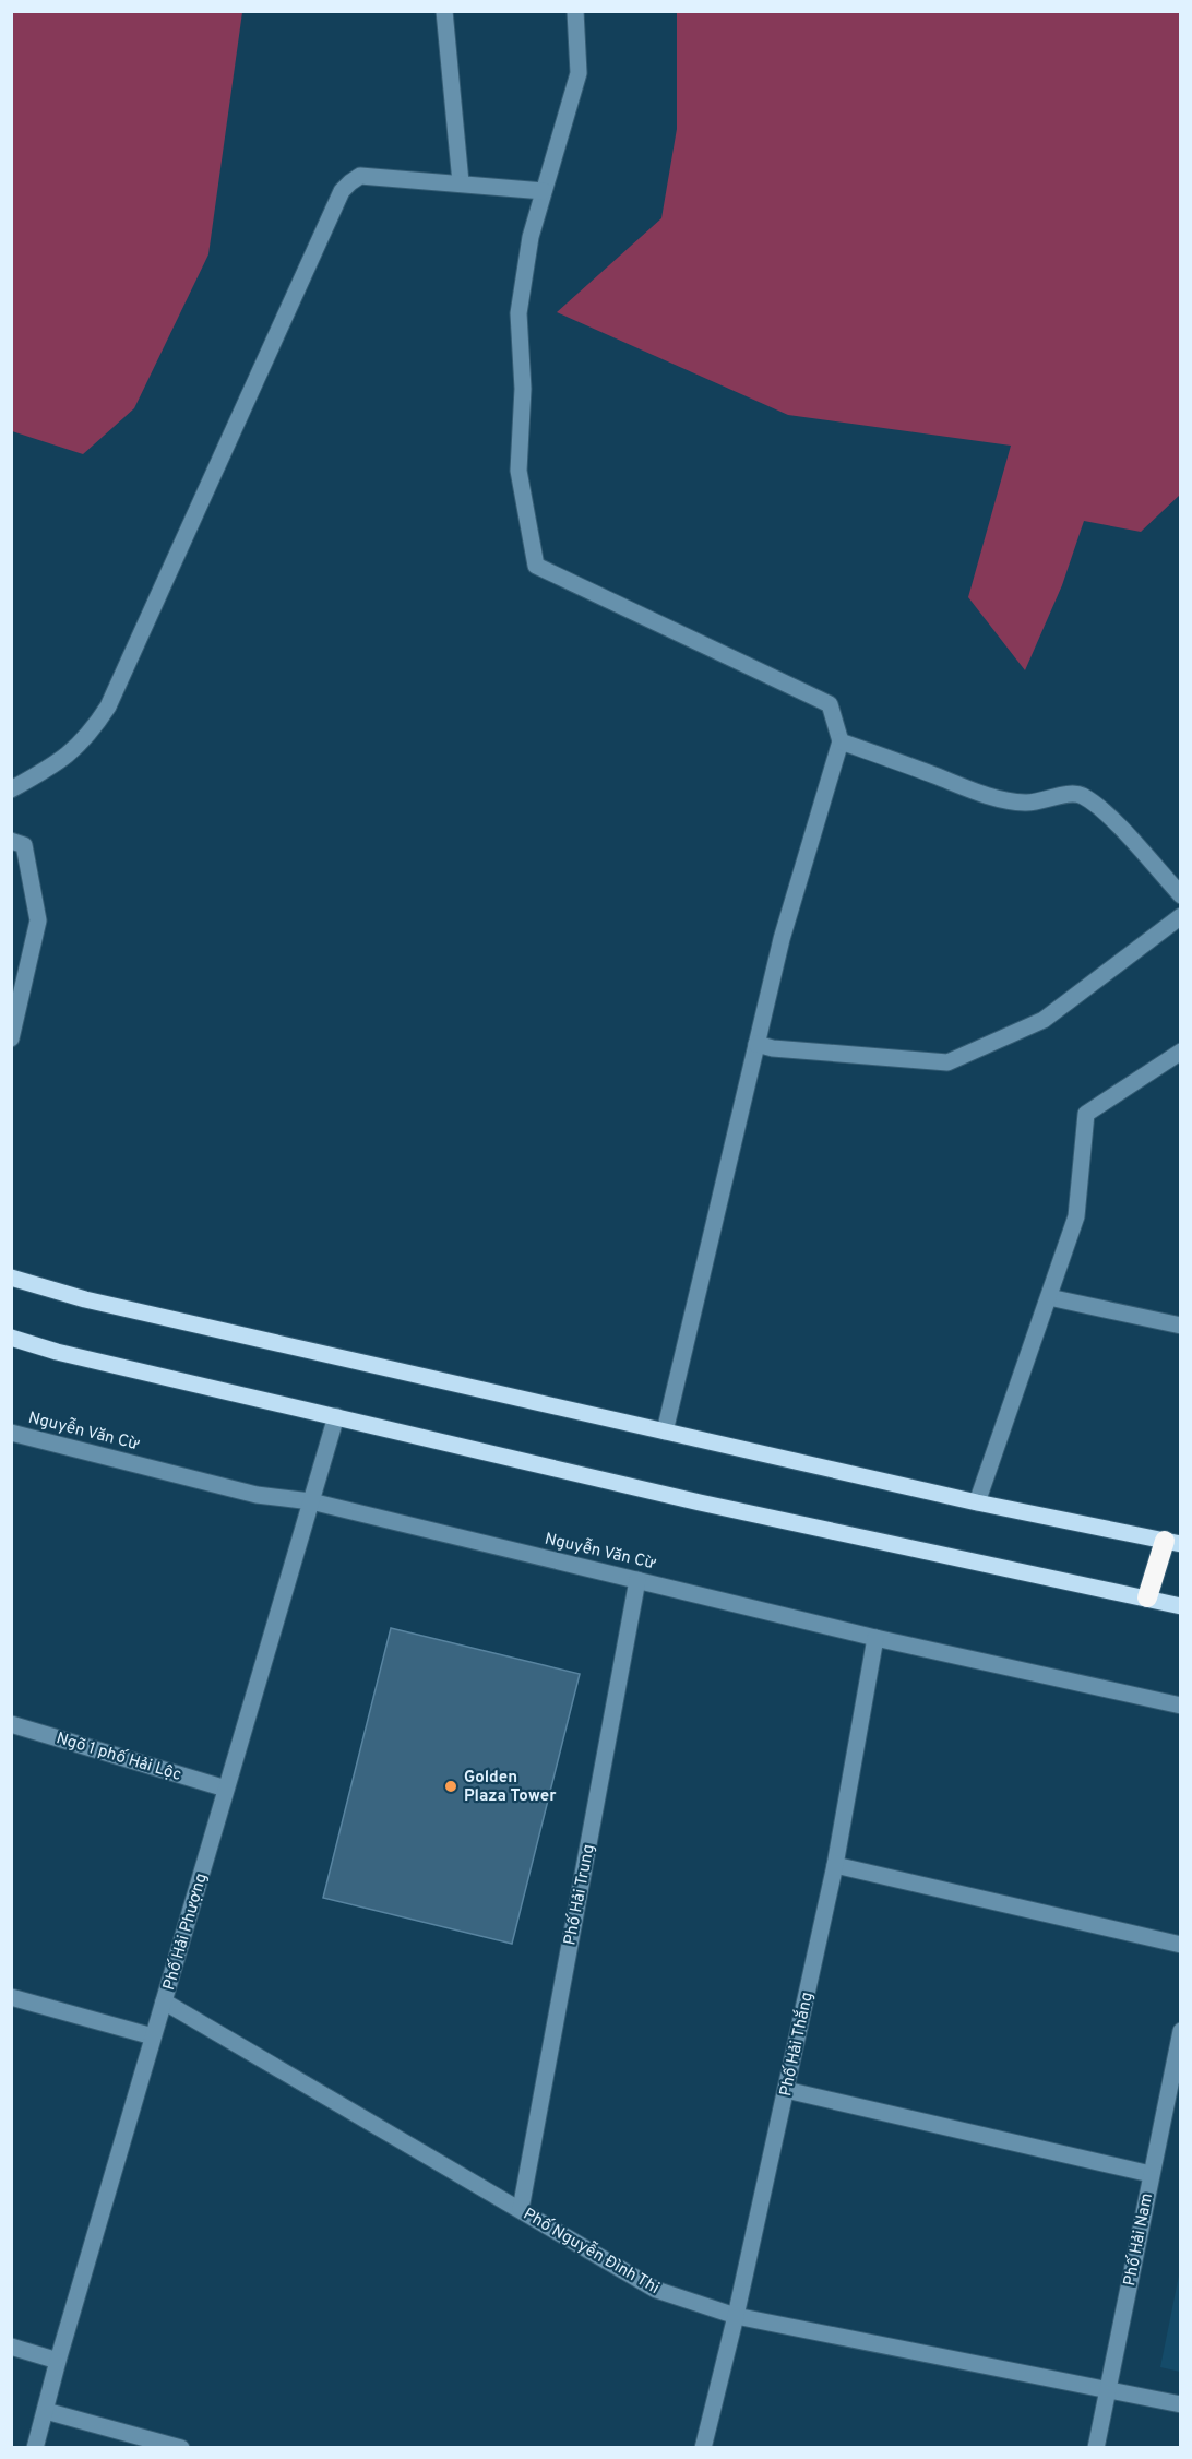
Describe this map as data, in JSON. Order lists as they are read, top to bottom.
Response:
{
  "streets": {
    "street": [
      "Nguyễn Văn Cừ",
      "Ngõ 1 phố Hải Lộc",
      "Phố Hải Trung",
      "Phố Hải Phượng",
      "Phố Hải Thắng",
      "Phố Hải Nam",
      "Phố Nguyễn Đình Thi"
    ]
  },
  "crossings": [
    ["Nguyễn Văn Cừ", "Phố Hải Trung"],
    ["Nguyễn Văn Cừ", "Phố Hải Phượng"],
    ["Nguyễn Văn Cừ", "Phố Hải Thắng"],
    ["Ngõ 1 phố Hải Lộc", "Phố Hải Phượng"],
    ["Phố Hải Trung", "Phố Nguyễn Đình Thi"],
    ["Phố Hải Phượng", "Phố Nguyễn Đình Thi"],
    ["Phố Hải Thắng", "Phố Nguyễn Đình Thi"],
    ["Phố Hải Nam", "Phố Nguyễn Đình Thi"]
  ],
  "places": ["Golden Plaza Tower"]
}
